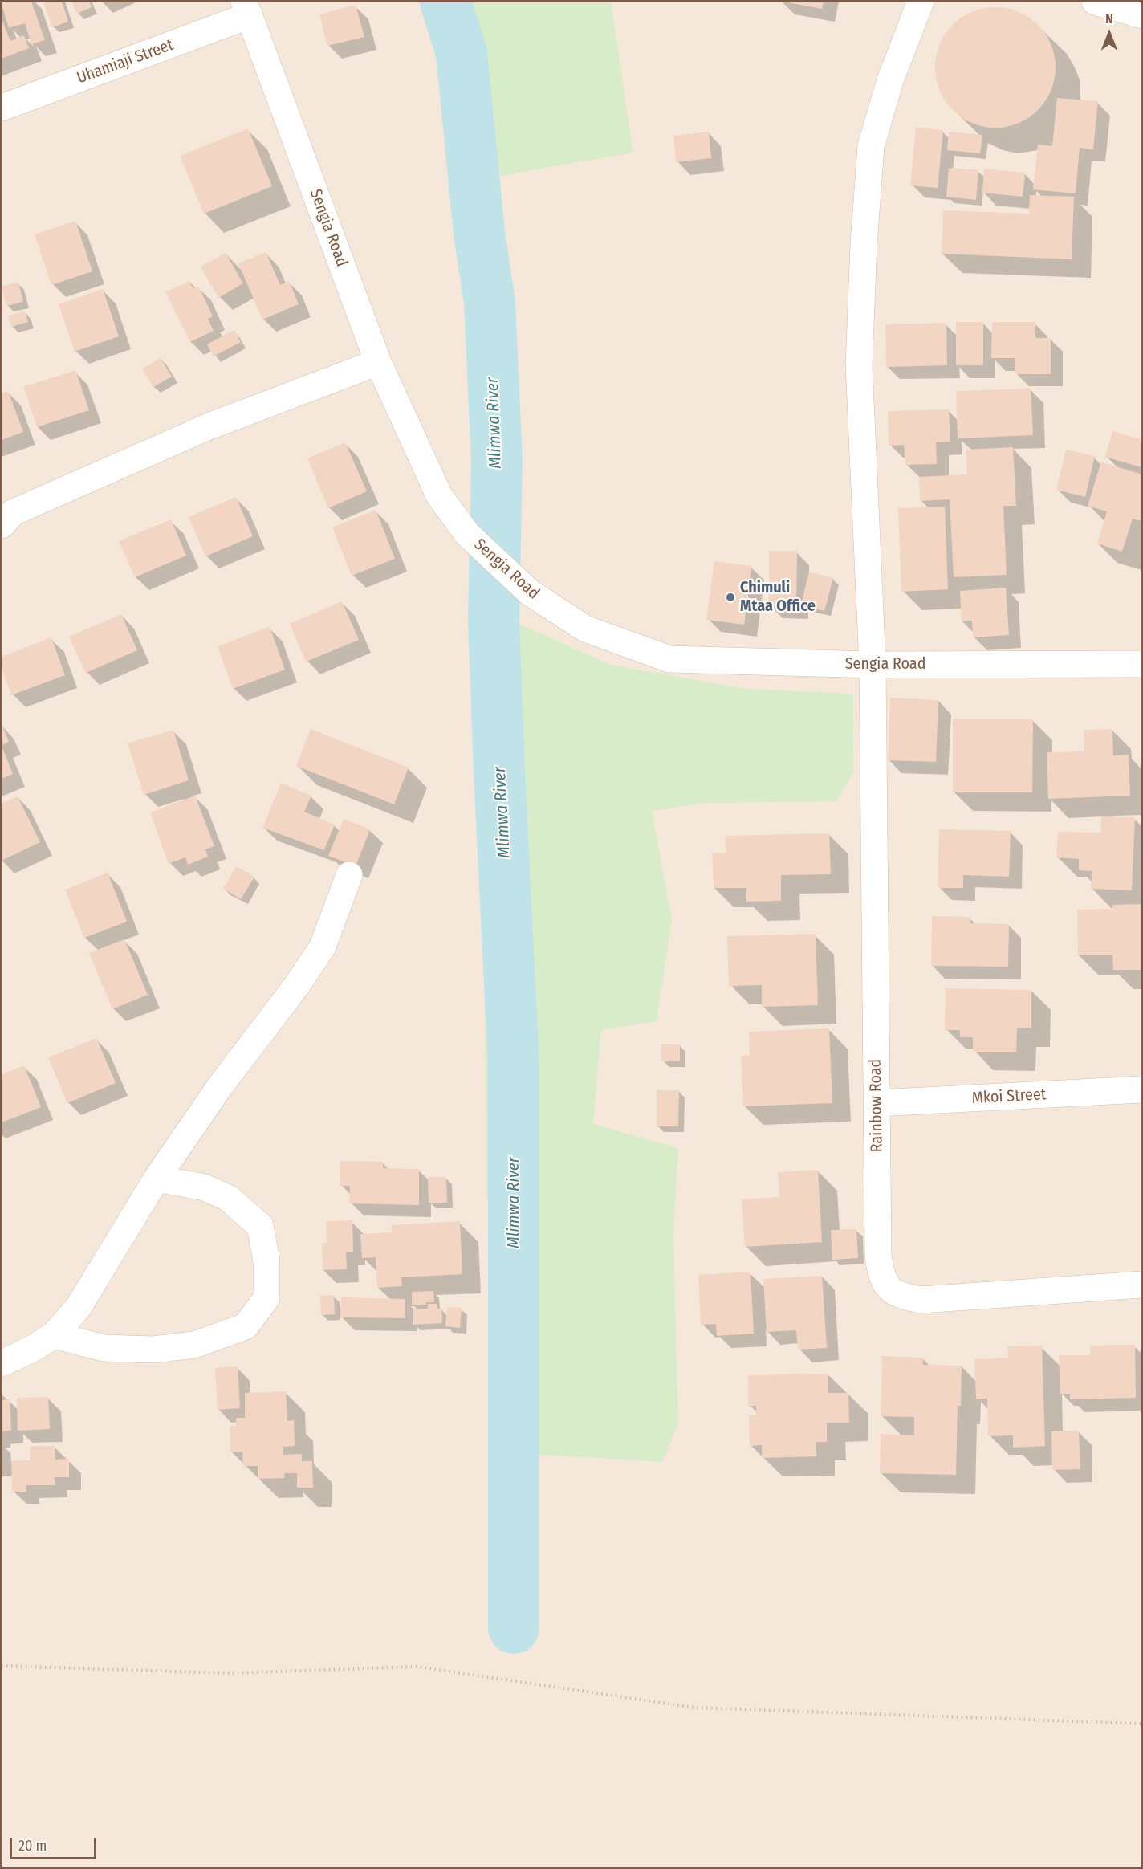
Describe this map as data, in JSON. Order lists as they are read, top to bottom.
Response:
{
  "streets": {
    "street": [
      "Uhamiaji Street",
      "Sengia Road",
      "Mkoi Street",
      "Rainbow Road"
    ]
  },
  "crossings": [
    ["Uhamiaji Street", "Sengia Road"],
    ["Sengia Road", "Rainbow Road"],
    ["Mkoi Street", "Rainbow Road"]
  ],
  "water": ["Mlimwa River"],
  "places": ["Chimuli Mtaa Office"],
  "scale_bar": "20 m",
  "north": "top"
}
